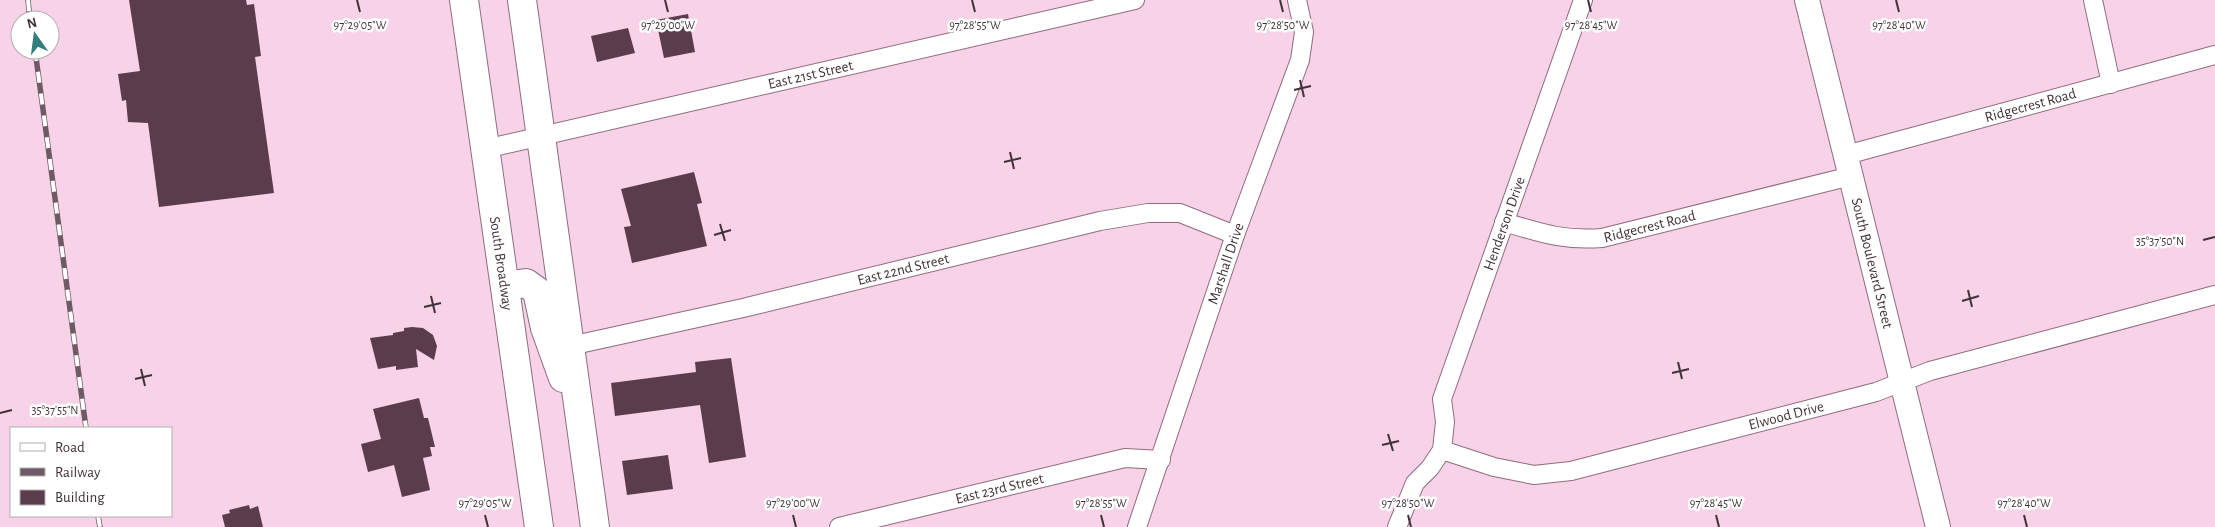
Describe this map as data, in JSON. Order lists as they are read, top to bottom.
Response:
{
  "streets": {
    "main road": ["South Broadway", "South Boulevard Street"],
    "street": [
      "East 21st Street",
      "Ridgecrest Road",
      "Henderson Drive",
      "Marshall Drive",
      "East 22nd Street",
      "Elwood Drive",
      "East 23rd Street"
    ]
  },
  "crossings": [
    ["East 21st Street", "South Broadway"],
    ["Ridgecrest Road", "Henderson Drive"],
    ["Ridgecrest Road", "South Boulevard Street"],
    ["Henderson Drive", "Elwood Drive"],
    ["South Boulevard Street", "Elwood Drive"],
    ["Marshall Drive", "East 22nd Street"],
    ["Marshall Drive", "East 23rd Street"]
  ],
  "legend": ["Road", "Railway", "Building"],
  "north": "top",
  "coordinates": [
    "97°28'40\"W",
    "97°29'05\"W",
    "97°29'00\"W",
    "97°28'55\"W",
    "97°28'50\"W",
    "97°28'45\"W",
    "35°37'50\"N",
    "35°37'55\"N"
  ]
}
